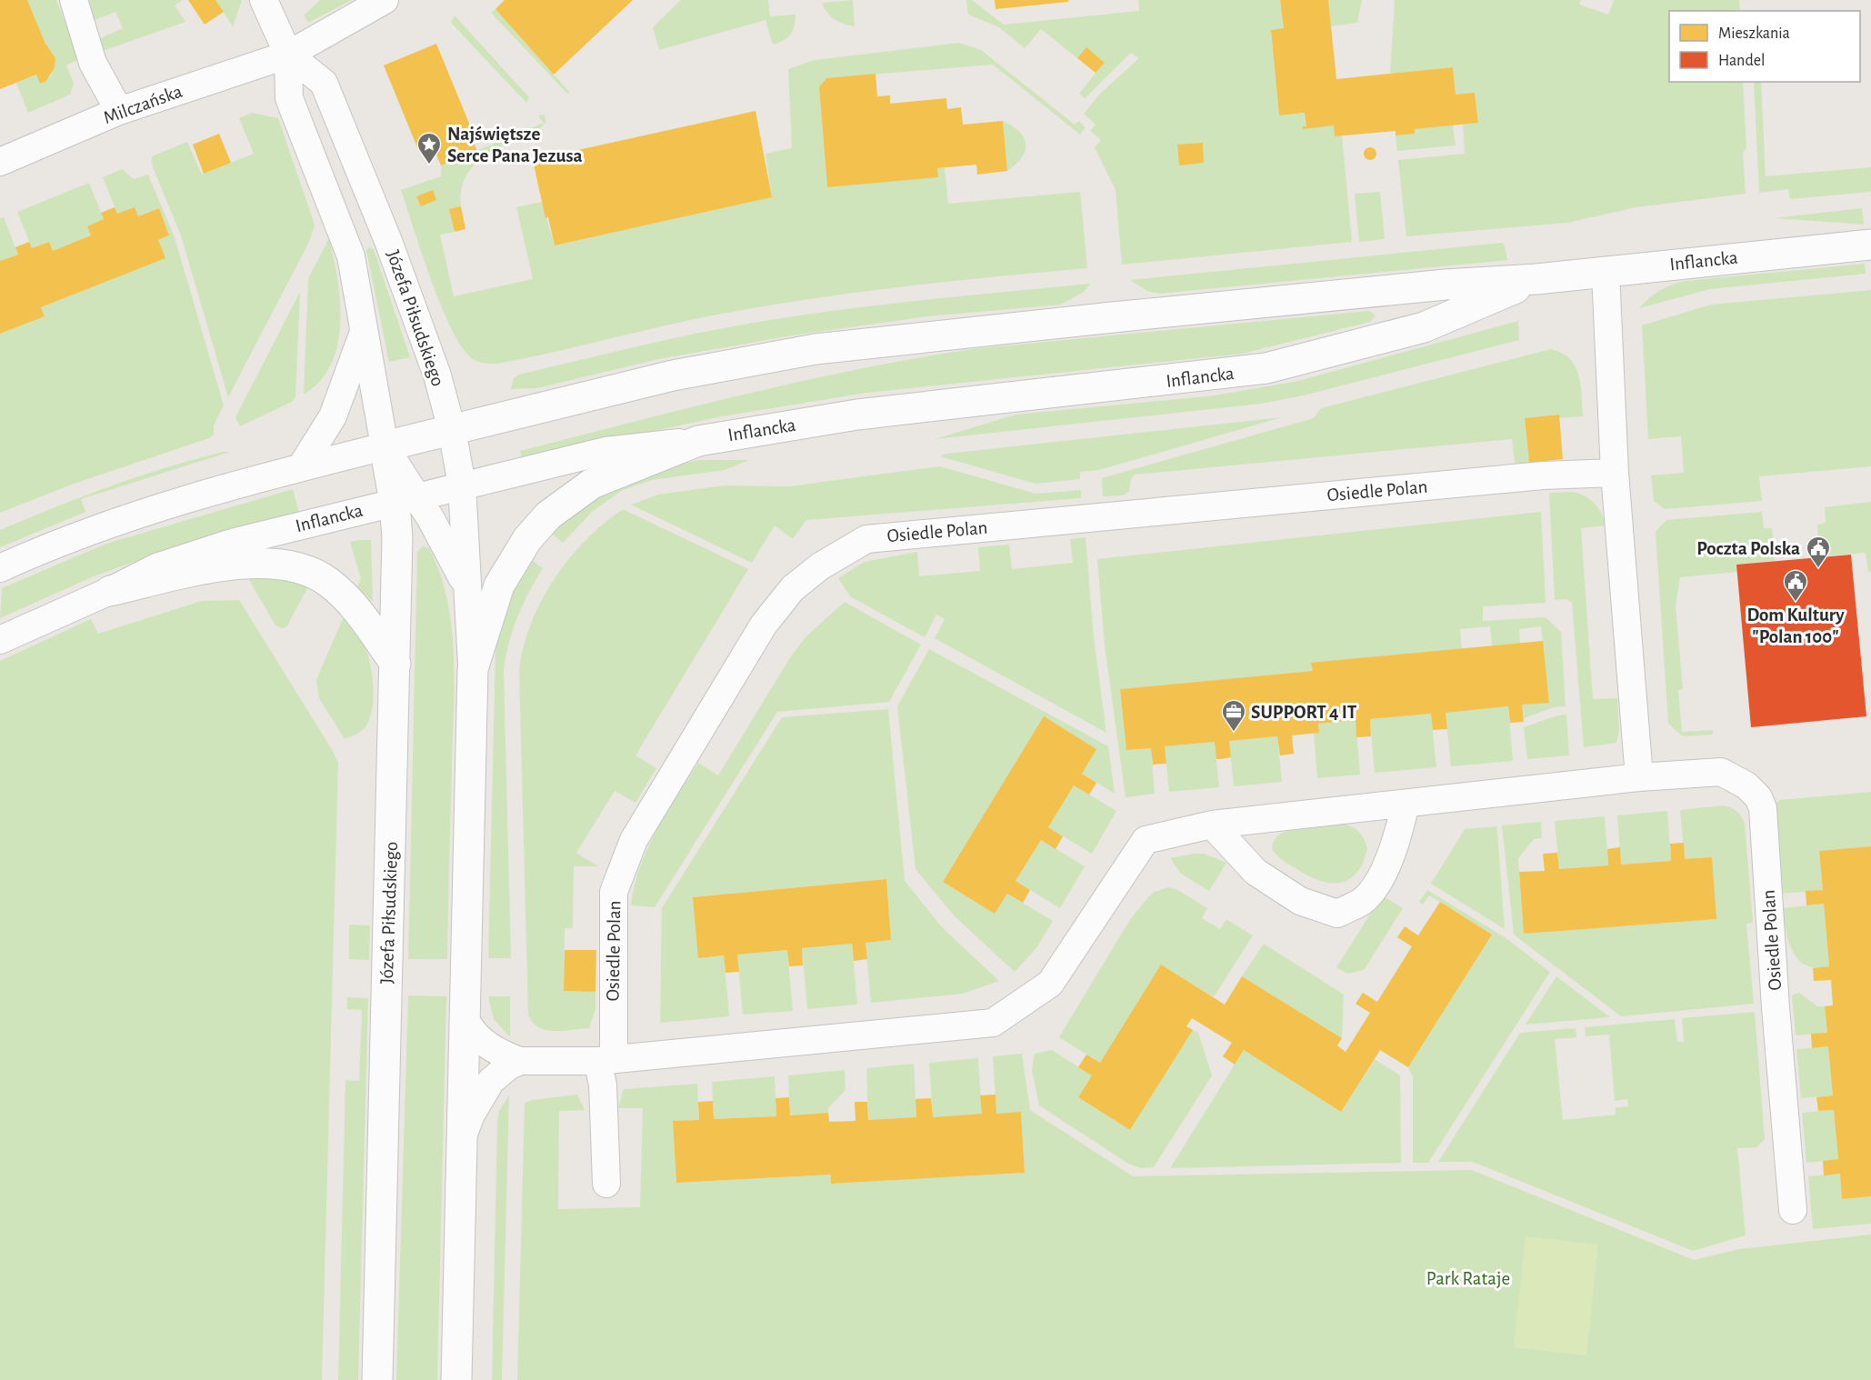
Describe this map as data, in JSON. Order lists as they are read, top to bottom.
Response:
{
  "streets": {
    "street": [
      "Milczańska",
      "Inflancka",
      "Józefa Piłsudskiego",
      "Osiedle Polan"
    ]
  },
  "crossings": [
    ["Milczańska", "Józefa Piłsudskiego"],
    ["Inflancka", "Józefa Piłsudskiego"],
    ["Józefa Piłsudskiego", "Osiedle Polan"]
  ],
  "parks": ["Park Rataje"],
  "places": {
    "place": ["Najświętsze Serce Pana Jezusa"],
    "public building": ["Poczta Polska", "Dom Kultury \"Polan 100\""],
    "office": ["SUPPORT 4 IT"]
  },
  "legend": ["Mieszkania", "Handel"]
}
